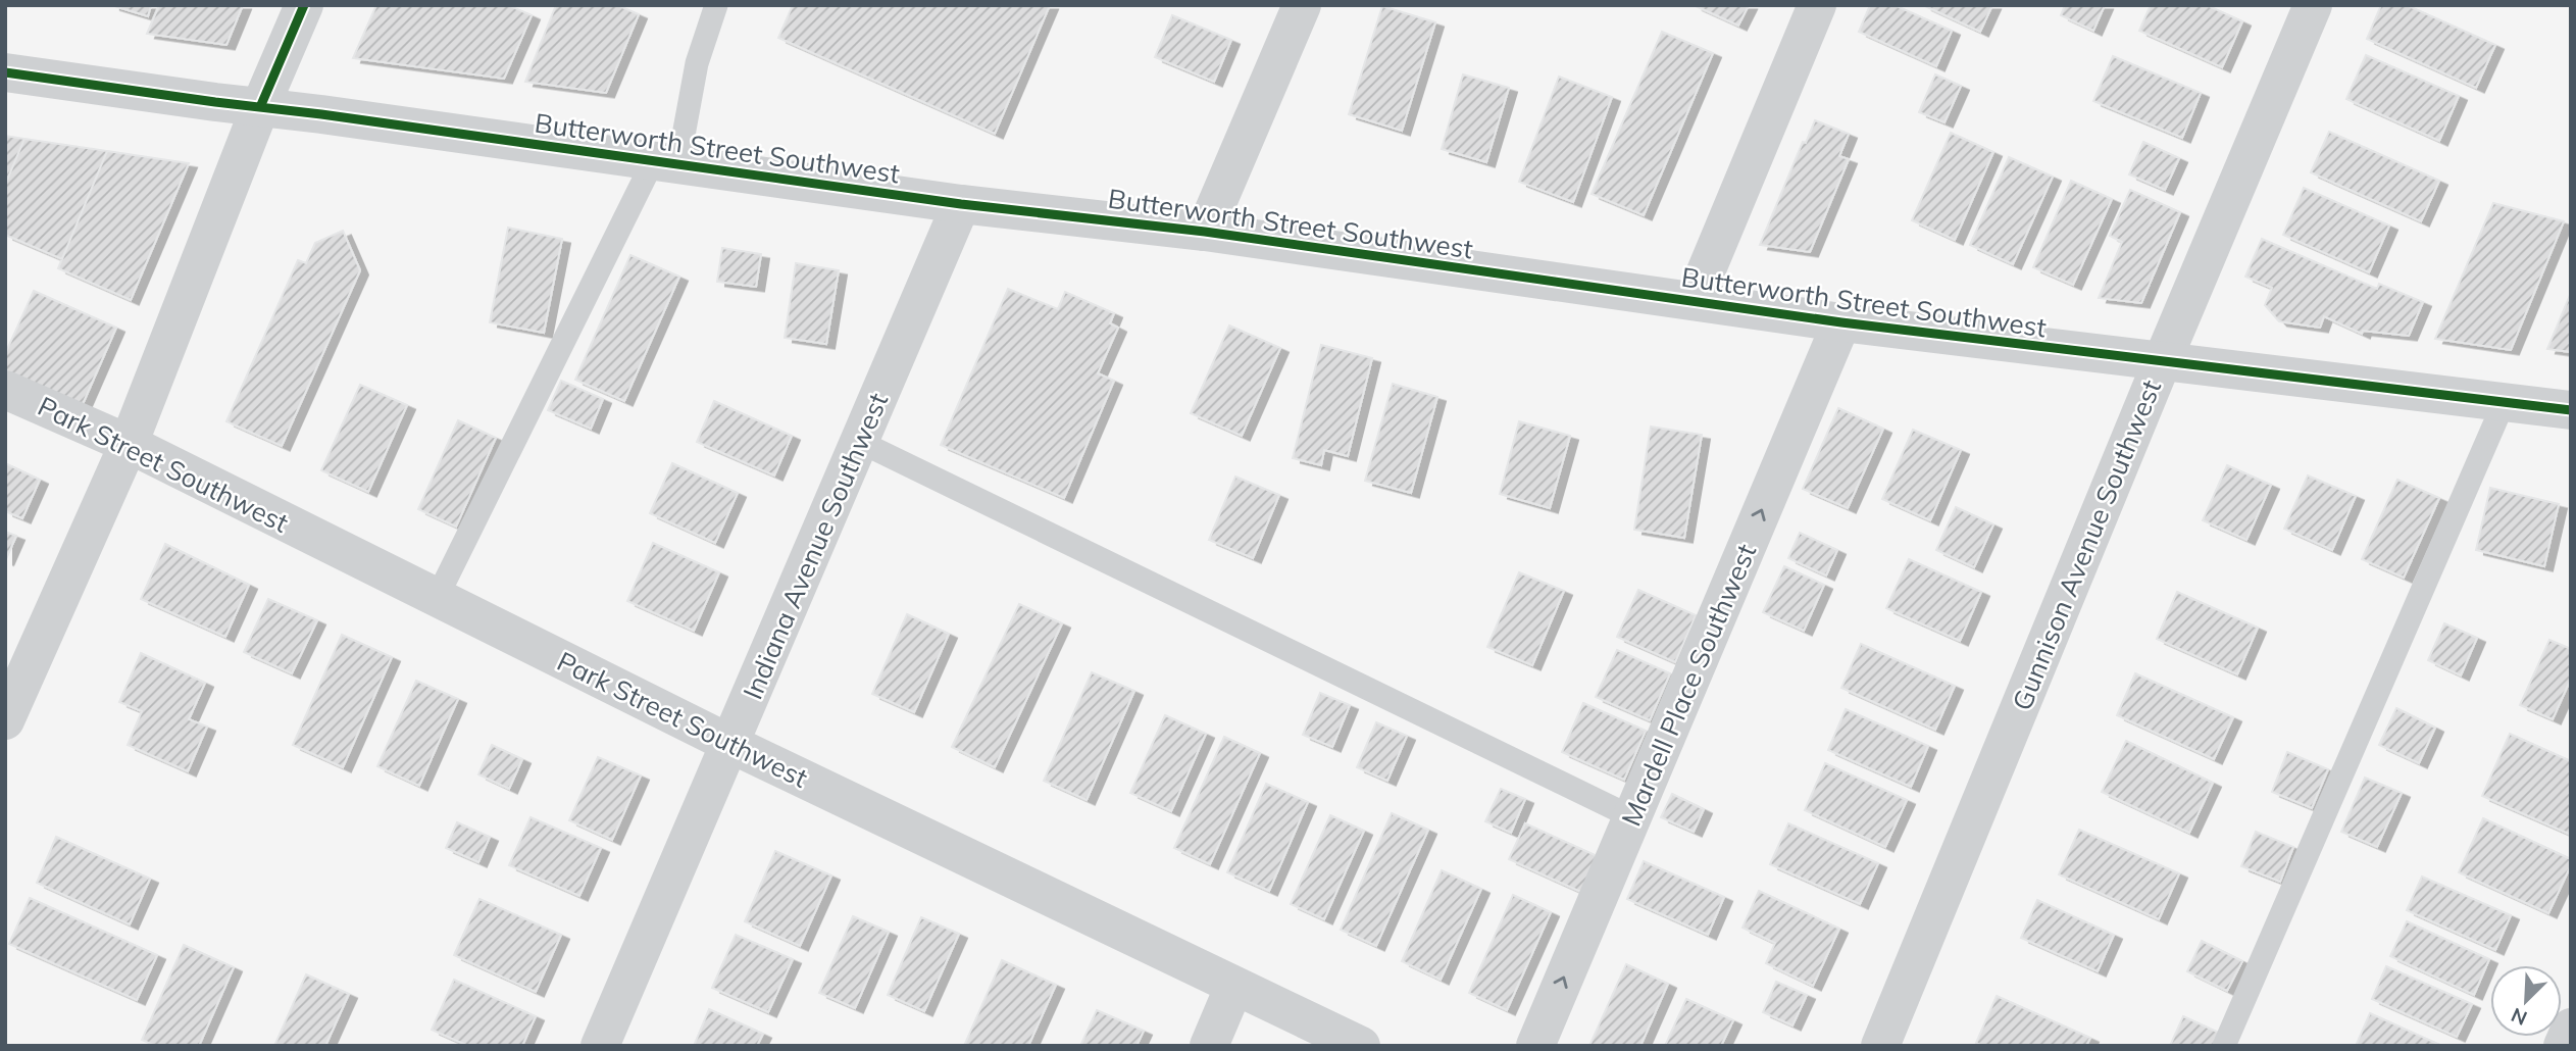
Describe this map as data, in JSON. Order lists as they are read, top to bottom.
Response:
{
  "streets": {
    "street": [
      "Butterworth Street Southwest",
      "Park Street Southwest",
      "Gunnison Avenue Southwest",
      "Indiana Avenue Southwest",
      "Mardell Place Southwest"
    ]
  },
  "crossings": [
    ["Butterworth Street Southwest", "Gunnison Avenue Southwest"],
    ["Butterworth Street Southwest", "Indiana Avenue Southwest"],
    ["Butterworth Street Southwest", "Mardell Place Southwest"],
    ["Park Street Southwest", "Indiana Avenue Southwest"]
  ],
  "one_way": ["Mardell Place Southwest"],
  "north": "bottom left"
}
